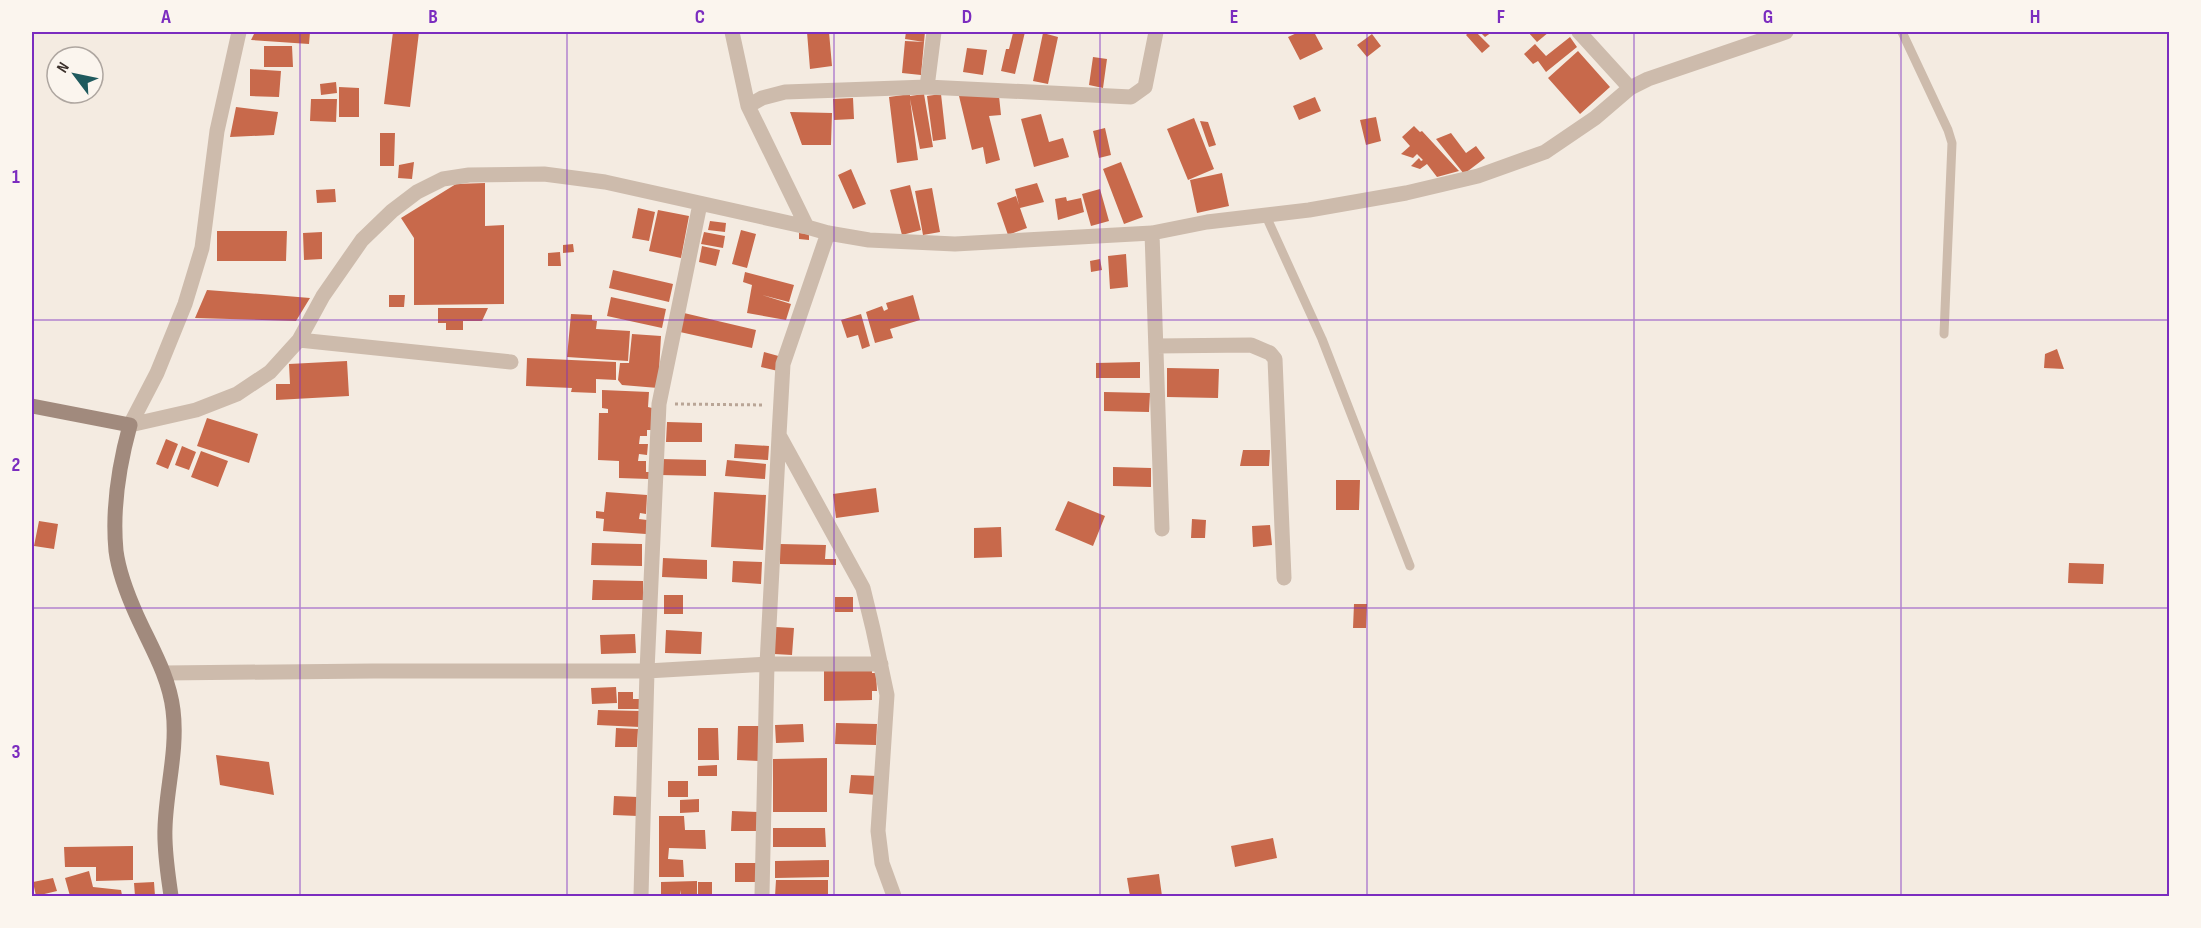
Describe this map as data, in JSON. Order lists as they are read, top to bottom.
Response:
{
  "north": "top left",
  "grid": {
    "columns": [
      "A",
      "B",
      "C",
      "D",
      "E",
      "F",
      "G",
      "H"
    ],
    "rows": ["1", "2", "3"]
  }
}
